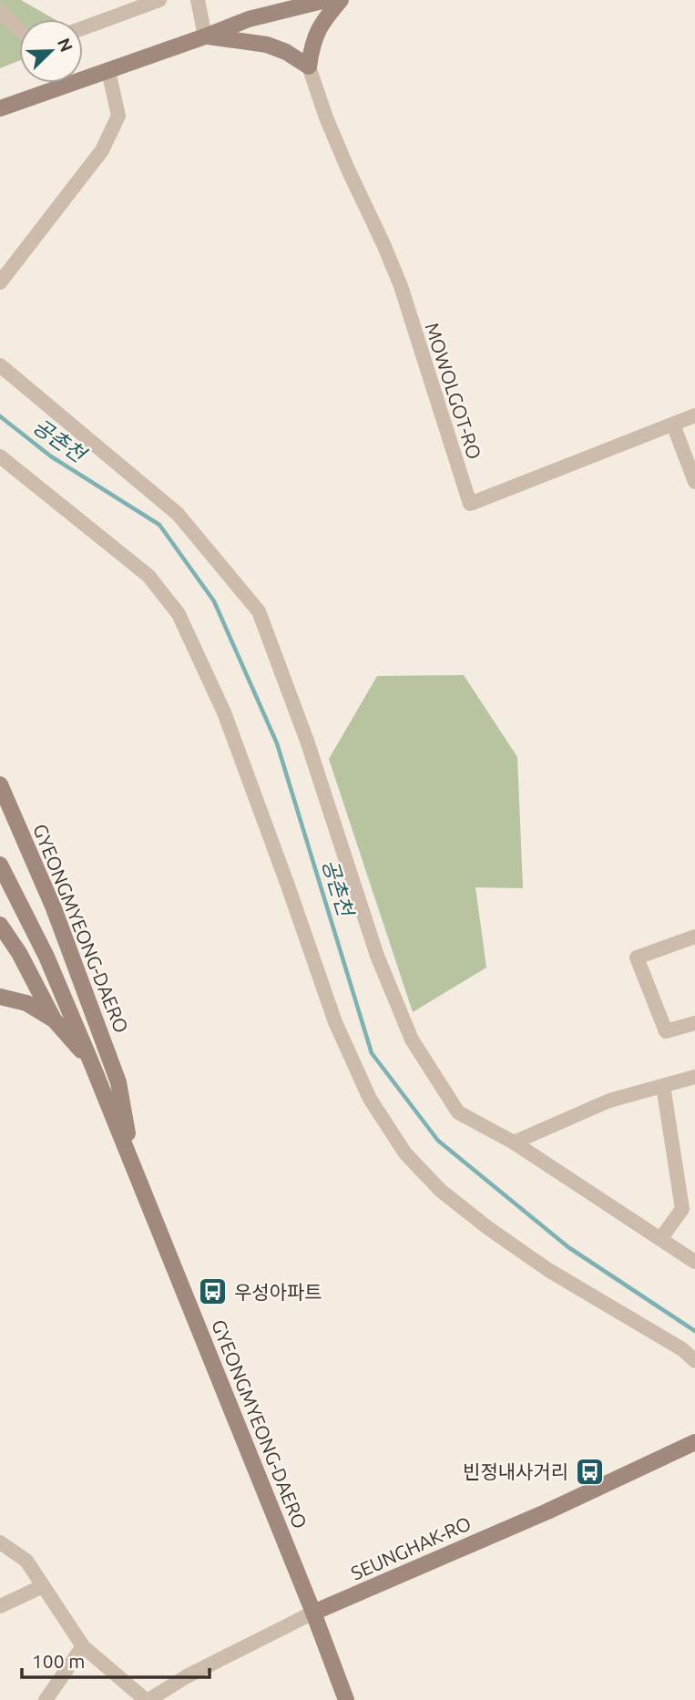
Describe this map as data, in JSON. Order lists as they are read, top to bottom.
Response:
{
  "streets": {
    "main road": ["GYEONGMYEONG-DAERO", "SEUNGHAK-RO"],
    "street": ["MOWOLGOT-RO"]
  },
  "crossings": [
    ["GYEONGMYEONG-DAERO", "SEUNGHAK-RO"]
  ],
  "water": ["공촌천"],
  "places": {
    "bus stop": ["우성아파트", "빈정내사거리"]
  },
  "scale_bar": "100 m",
  "north": "top right"
}
